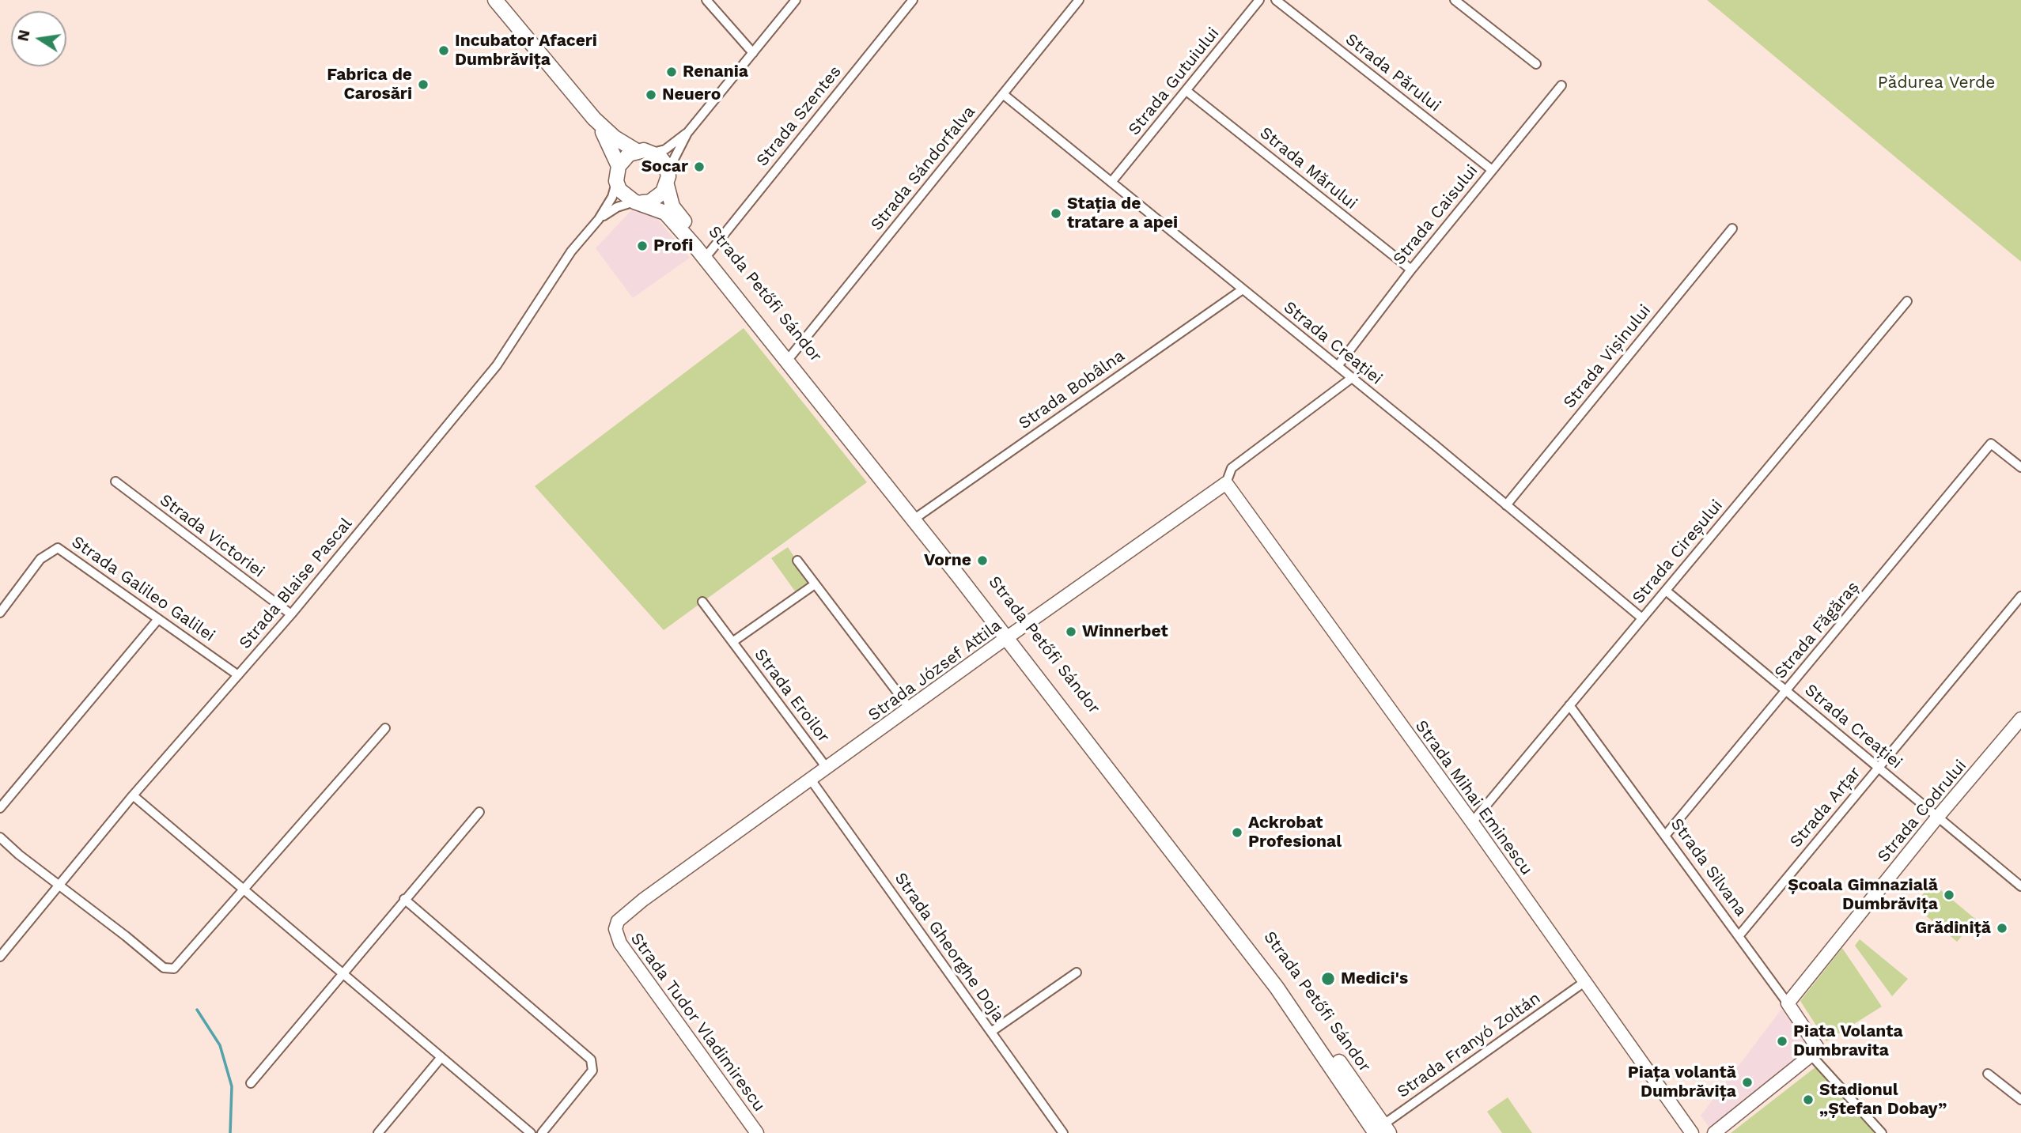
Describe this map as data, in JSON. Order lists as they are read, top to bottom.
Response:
{
  "streets": {
    "main road": ["Strada Petőfi Sándor"],
    "street": [
      "Strada Părului",
      "Strada Gutuiului",
      "Strada Szentes",
      "Strada Sándorfalva",
      "Strada Mărului",
      "Strada Caisului",
      "Strada Creației",
      "Strada Vișinului",
      "Strada Bobâlna",
      "Strada Victoriei",
      "Strada Cireșului",
      "Strada Blaise Pascal",
      "Strada Galileo Galilei",
      "Strada Făgăraș",
      "Strada József Attila",
      "Strada Eroilor",
      "Strada Mihai Eminescu",
      "Strada Arțar",
      "Strada Codrului",
      "Strada Silvana",
      "Strada Gheorghe Doja",
      "Strada Tudor Vladimirescu",
      "Strada Franyó Zoltán"
    ]
  },
  "crossings": [
    ["Strada Părului", "Strada Caisului"],
    ["Strada Gutuiului", "Strada Mărului"],
    ["Strada Gutuiului", "Strada Creației"],
    ["Strada Szentes", "Strada Petőfi Sándor"],
    ["Strada Sándorfalva", "Strada Petőfi Sándor"],
    ["Strada Sándorfalva", "Strada Creației"],
    ["Strada Mărului", "Strada Caisului"],
    ["Strada Caisului", "Strada Creației"],
    ["Strada Petőfi Sándor", "Strada Bobâlna"],
    ["Strada Petőfi Sándor", "Strada Blaise Pascal"],
    ["Strada Petőfi Sándor", "Strada József Attila"],
    ["Strada Petőfi Sándor", "Strada Franyó Zoltán"],
    ["Strada Creației", "Strada Vișinului"],
    ["Strada Creației", "Strada Bobâlna"],
    ["Strada Creației", "Strada Cireșului"],
    ["Strada Creației", "Strada Făgăraș"],
    ["Strada Creației", "Strada József Attila"],
    ["Strada Creației", "Strada Arțar"],
    ["Strada Creației", "Strada Codrului"],
    ["Strada Victoriei", "Strada Blaise Pascal"],
    ["Strada Cireșului", "Strada Mihai Eminescu"],
    ["Strada Cireșului", "Strada Silvana"],
    ["Strada Blaise Pascal", "Strada Galileo Galilei"],
    ["Strada Făgăraș", "Strada Silvana"],
    ["Strada József Attila", "Strada Eroilor"],
    ["Strada József Attila", "Strada Mihai Eminescu"],
    ["Strada József Attila", "Strada Gheorghe Doja"],
    ["Strada József Attila", "Strada Tudor Vladimirescu"],
    ["Strada Mihai Eminescu", "Strada Franyó Zoltán"],
    ["Strada Arțar", "Strada Silvana"],
    ["Strada Codrului", "Strada Silvana"]
  ],
  "parks": ["Pădurea Verde"],
  "places": [
    "Incubator Afaceri Dumbrăvița",
    "Renania",
    "Fabrica de Carosări",
    "Neuero",
    "Socar",
    "Stația de tratare a apei",
    "Profi",
    "Vorne",
    "Winnerbet",
    "Ackrobat Profesional",
    "Școala Gimnazială Dumbrăvița",
    "Grădiniță",
    "Medici's",
    "Piata Volanta Dumbravita",
    "Piața volantă Dumbrăvița",
    "Stadionul „Ștefan Dobay”"
  ],
  "north": "left"
}
